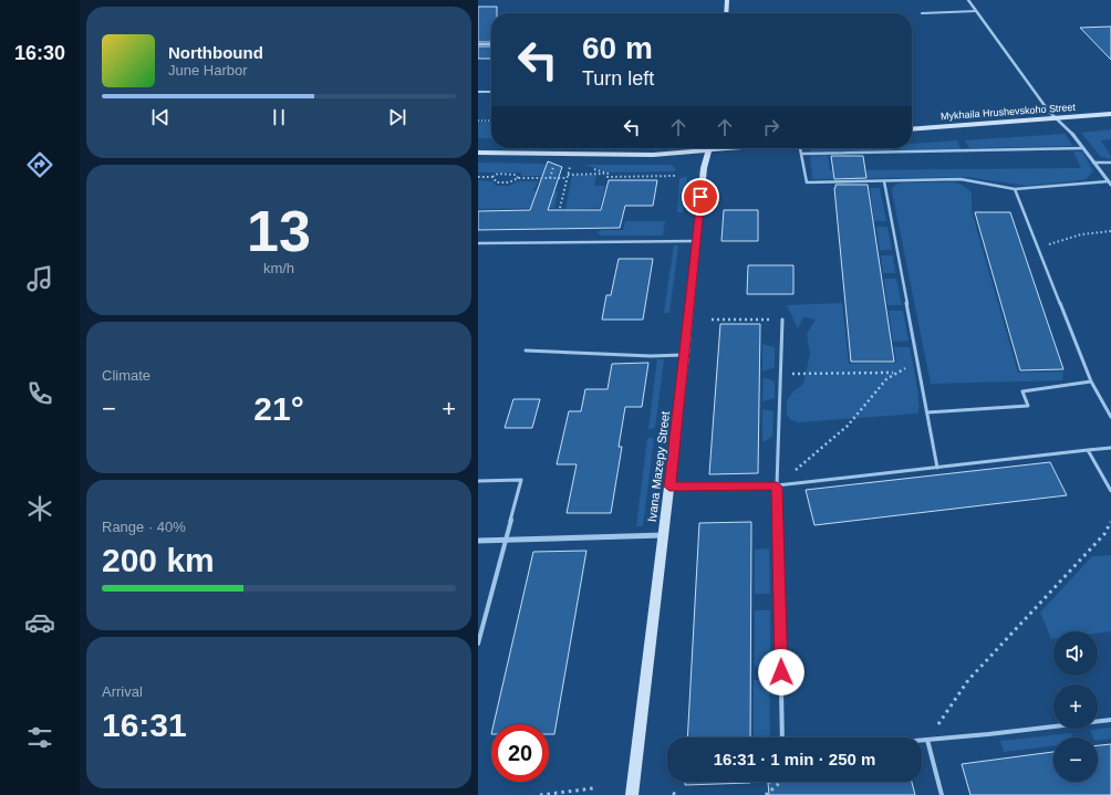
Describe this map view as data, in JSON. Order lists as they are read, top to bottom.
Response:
{
  "streets": {
    "main road": ["Mykhaila Hrushevskoho Street", "Ivana Mazepy Street"]
  },
  "page": {
    "tabs": "16:30",
    "turn": ["60 m", "Turn left"],
    "song": ["Northbound", "June Harbor"],
    "tile": [
      ["13", "km/h"],
      "Climate",
      ["Range · 40%", "200 km"],
      ["Arrival", "16:31"]
    ],
    "heat": ["−", "21°", "+"],
    "map_buttons": ["+", "−"],
    "limit": "20",
    "trip": "16:31 · 1 min · 250 m"
  }
}
